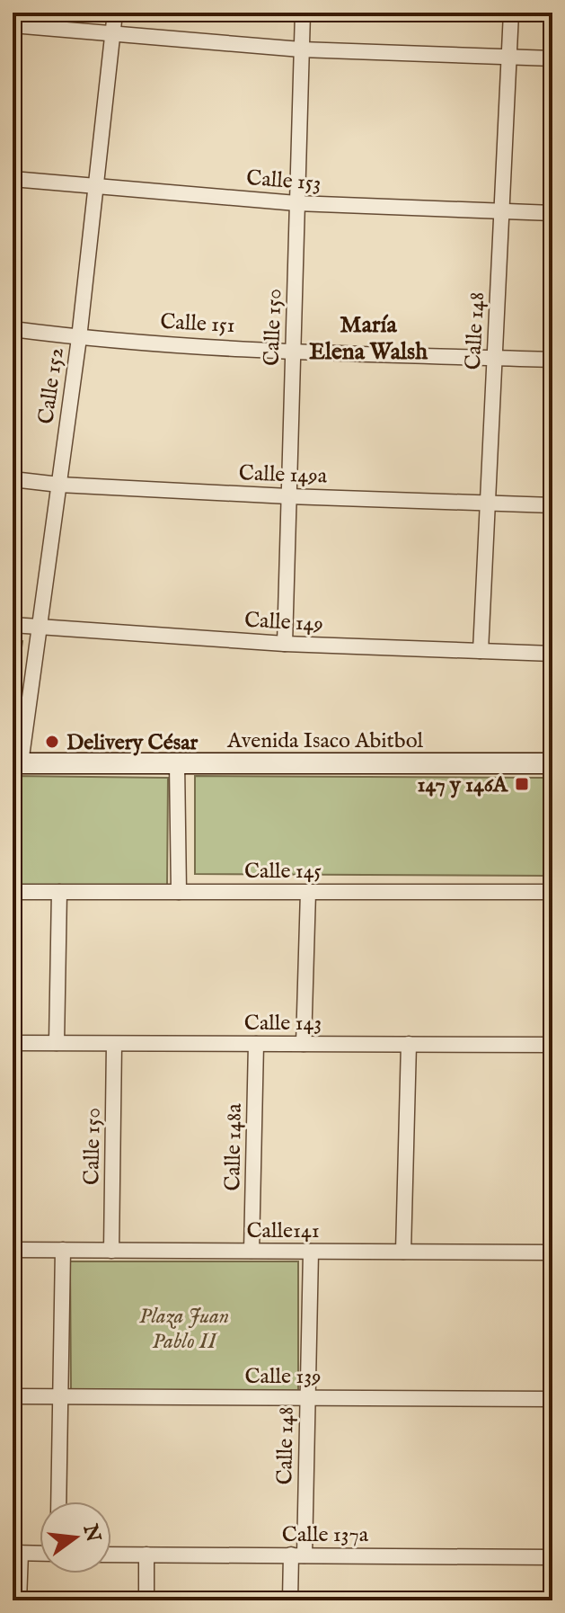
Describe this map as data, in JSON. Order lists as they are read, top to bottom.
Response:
{
  "streets": {
    "main road": ["Avenida Isaco Abitbol"],
    "street": [
      "Calle 153",
      "Calle 151",
      "Calle 150",
      "Calle 148",
      "Calle 152",
      "Calle 149a",
      "Calle 149",
      "Calle 145",
      "Calle 143",
      "Calle 148a",
      "Calle141",
      "Calle 139",
      "Calle 137a"
    ]
  },
  "crossings": [
    ["Calle 153", "Calle 150"],
    ["Calle 153", "Calle 148"],
    ["Calle 153", "Calle 152"],
    ["Calle 151", "Calle 150"],
    ["Calle 151", "Calle 148"],
    ["Calle 151", "Calle 152"],
    ["Calle 150", "Calle 149a"],
    ["Calle 150", "Calle 149"],
    ["Calle 150", "Calle 143"],
    ["Calle 150", "Calle141"],
    ["Calle 148", "Calle 149a"],
    ["Calle 148", "Calle 149"],
    ["Calle 148", "Calle141"],
    ["Calle 148", "Calle 139"],
    ["Calle 148", "Calle 137a"],
    ["Calle 152", "Calle 149a"],
    ["Calle 152", "Calle 149"],
    ["Calle 152", "Avenida Isaco Abitbol"],
    ["Calle 143", "Calle 148a"],
    ["Calle 148a", "Calle141"]
  ],
  "districts": ["María Elena Walsh"],
  "parks": ["Plaza Juan Pablo II"],
  "places": {
    "other": ["Delivery César"],
    "transit": ["147 y 146A"]
  },
  "north": "right"
}
